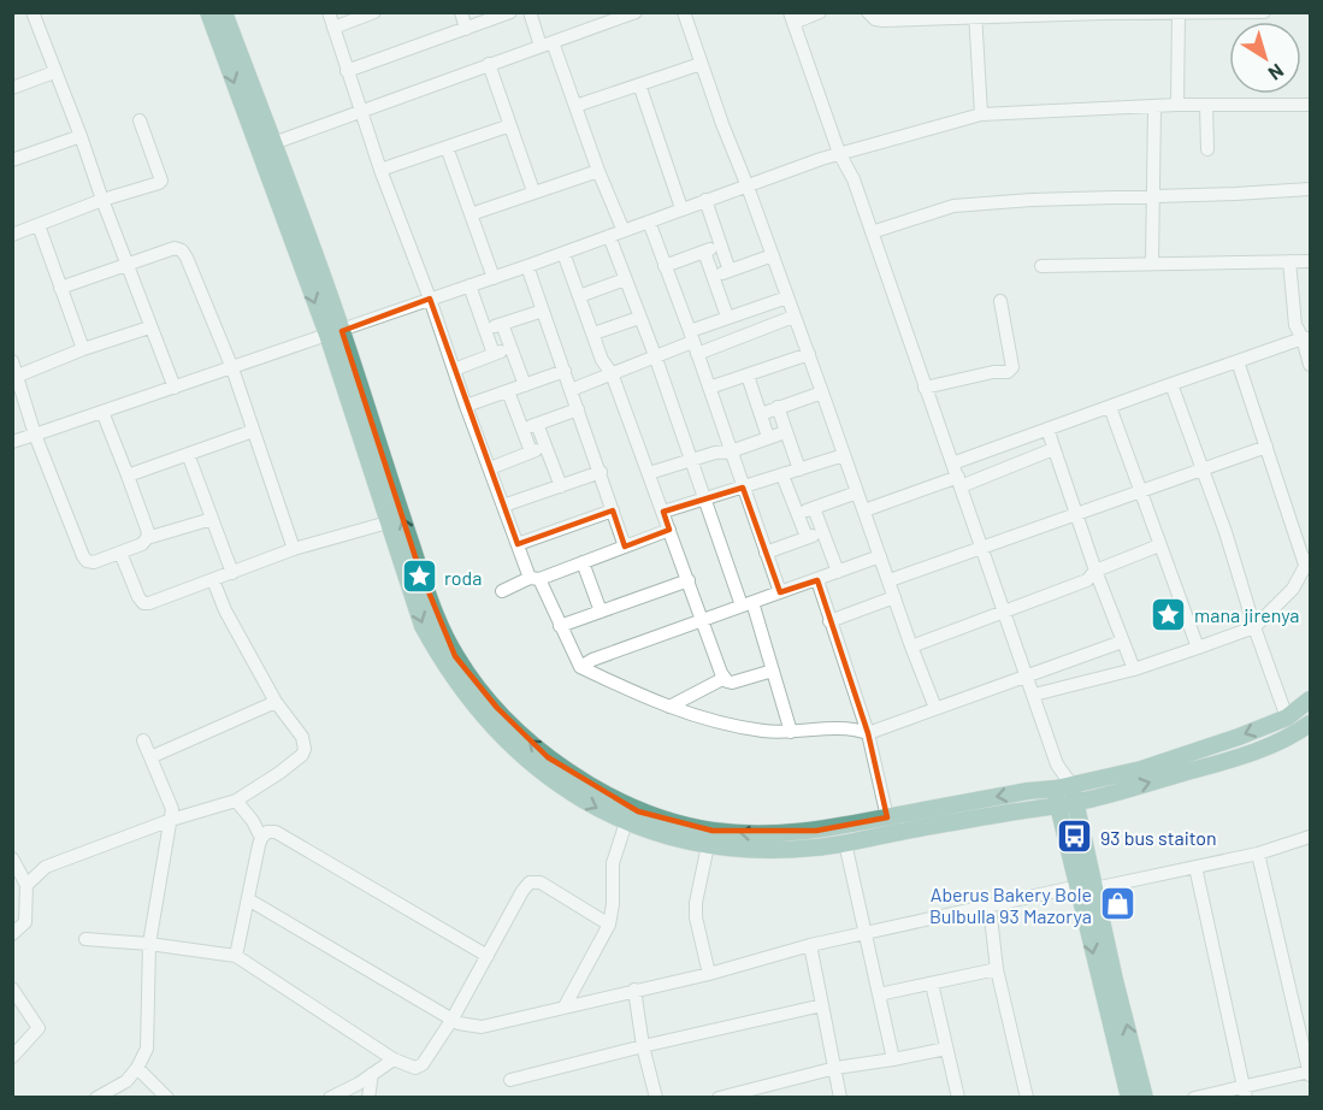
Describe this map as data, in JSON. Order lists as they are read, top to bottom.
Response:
{
  "places": {
    "place": ["roda", "mana jirenya"],
    "bus stop": ["93 bus staiton"],
    "shop": ["Aberus Bakery Bole Bulbulla 93 Mazorya"]
  },
  "north": "bottom right"
}
